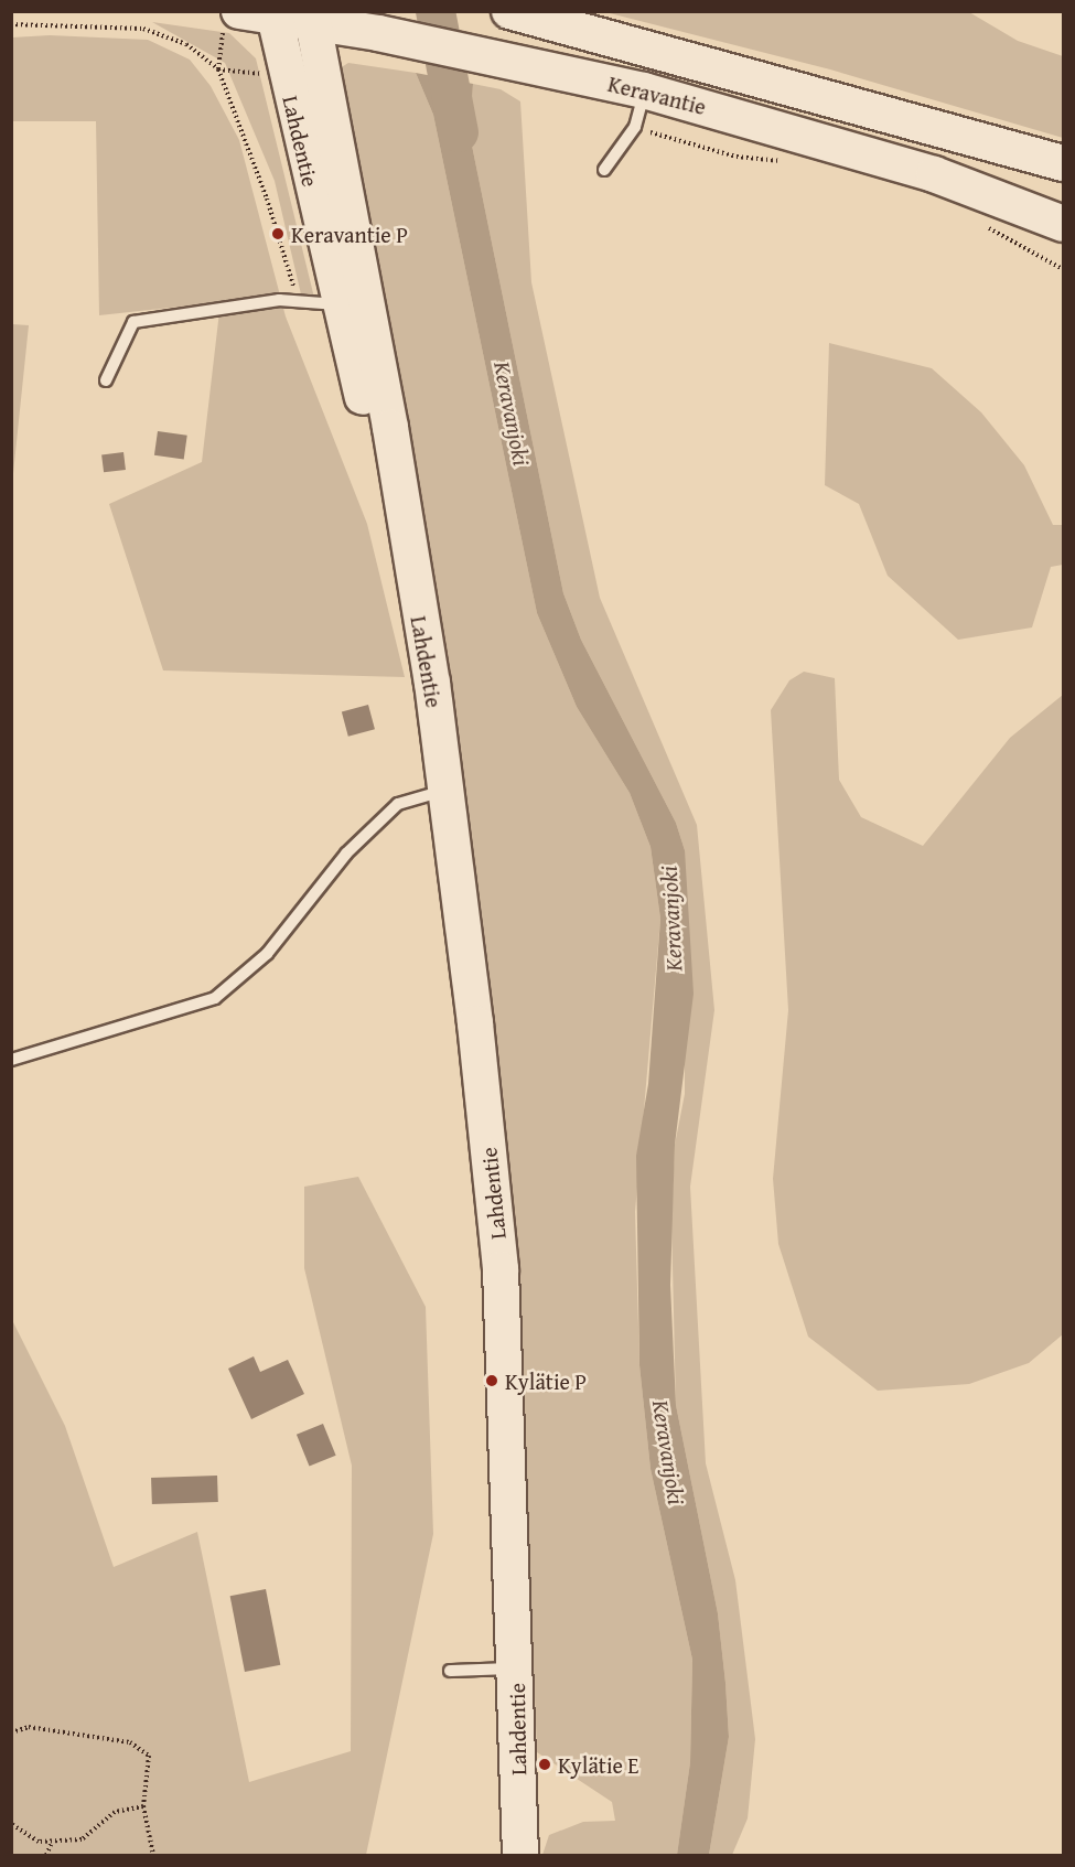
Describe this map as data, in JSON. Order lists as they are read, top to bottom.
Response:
{
  "streets": {
    "main road": ["Keravantie", "Lahdentie"]
  },
  "crossings": [
    ["Keravantie", "Lahdentie"]
  ],
  "water": ["Keravanjoki"],
  "places": ["Keravantie P", "Kylätie P", "Kylätie E"]
}
